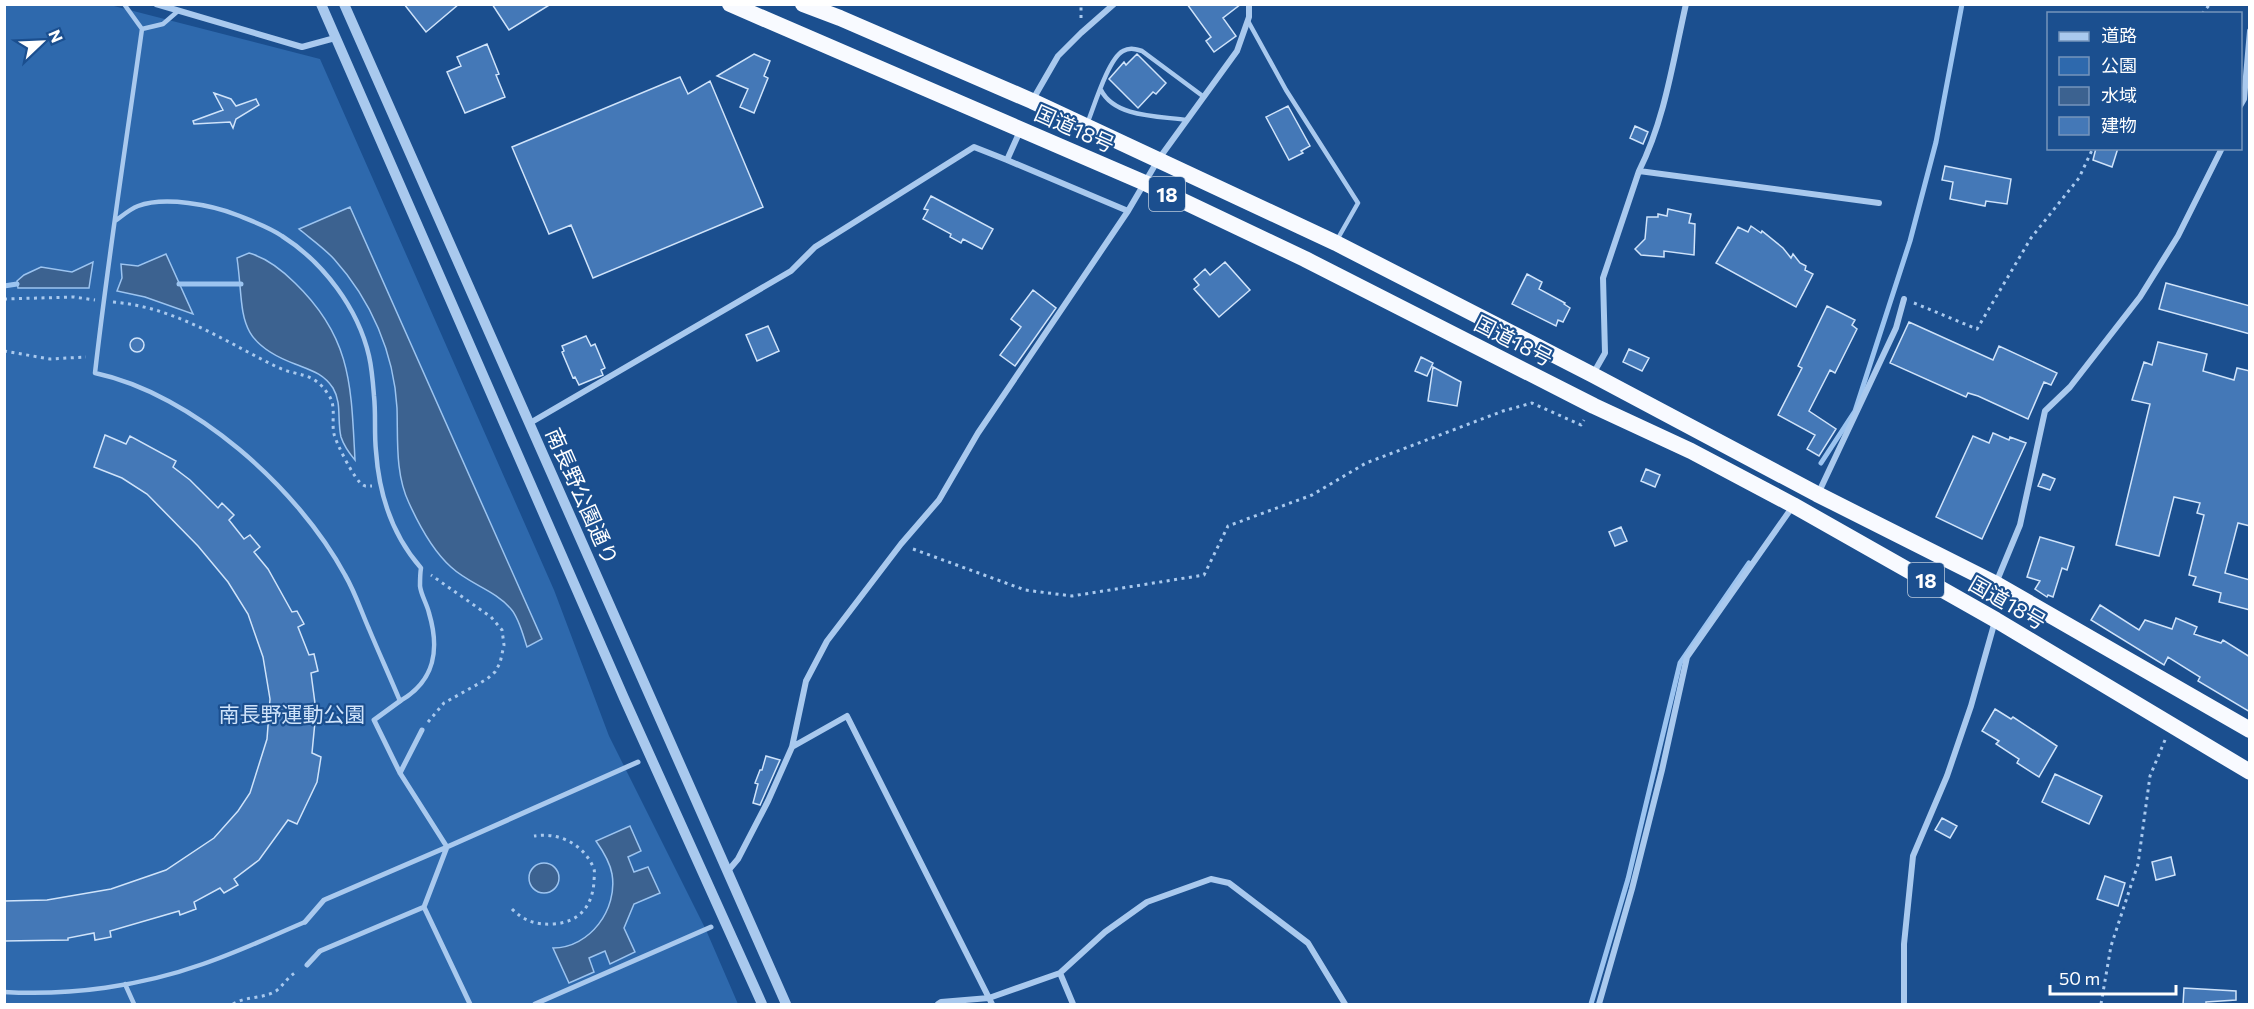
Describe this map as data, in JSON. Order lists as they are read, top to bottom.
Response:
{
  "streets": {
    "highway": ["国道18号", "18"],
    "street": ["南長野公園通り"]
  },
  "parks": ["南長野運動公園"],
  "legend": [
    "道路",
    "公園",
    "水域",
    "建物"
  ],
  "scale_bar": "50 m",
  "north": "top right"
}
